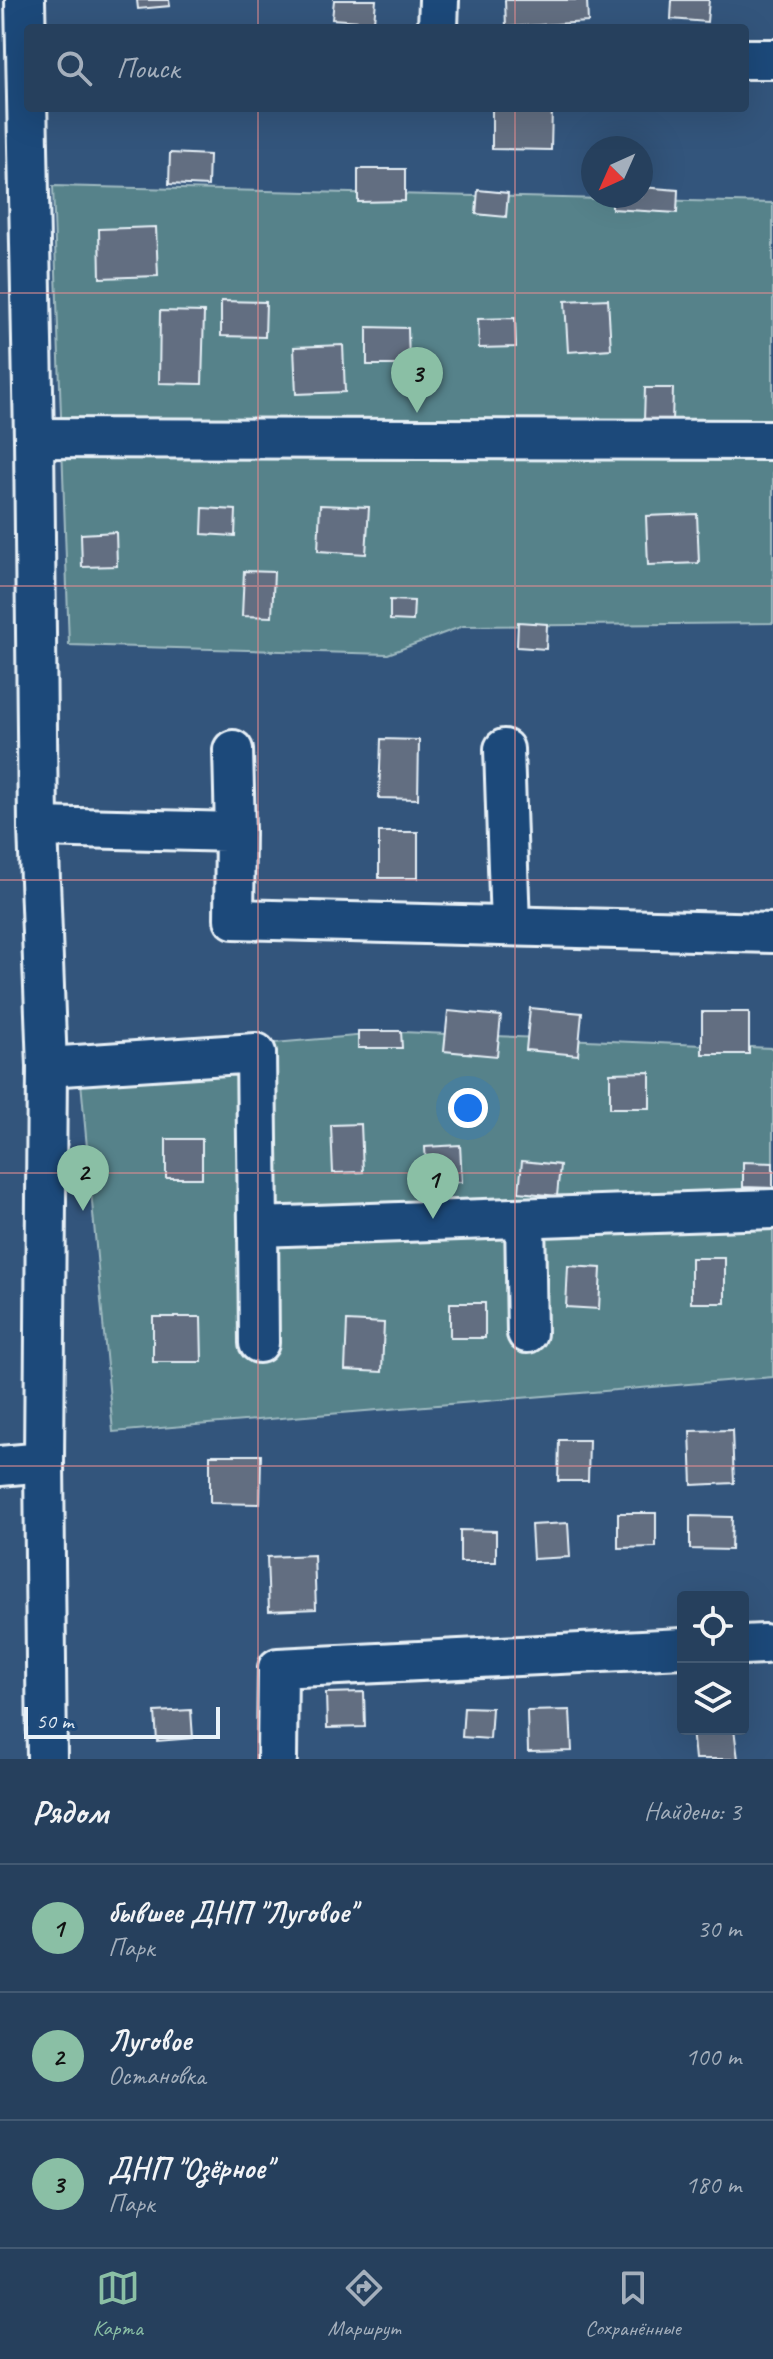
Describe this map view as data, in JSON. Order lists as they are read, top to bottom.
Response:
{
  "scale_bar": "50 m",
  "north": "bottom left",
  "page": {
    "search": "Поиск",
    "pins": ["3", "2", "1"],
    "scale": "50 m",
    "heading": ["Рядом", "Найдено: 3"],
    "list": [
      {
        "mark": "1",
        "name": "бывшее ДНП \"Луговое\"",
        "note": "Парк",
        "value": "30 m"
      },
      {
        "mark": "2",
        "name": "Луговое",
        "note": "Остановка",
        "value": "100 m"
      },
      {
        "mark": "3",
        "name": "ДНП \"Озёрное\"",
        "note": "Парк",
        "value": "180 m"
      }
    ],
    "nav": ["Карта", "Маршрут", "Сохранённые"]
  }
}
